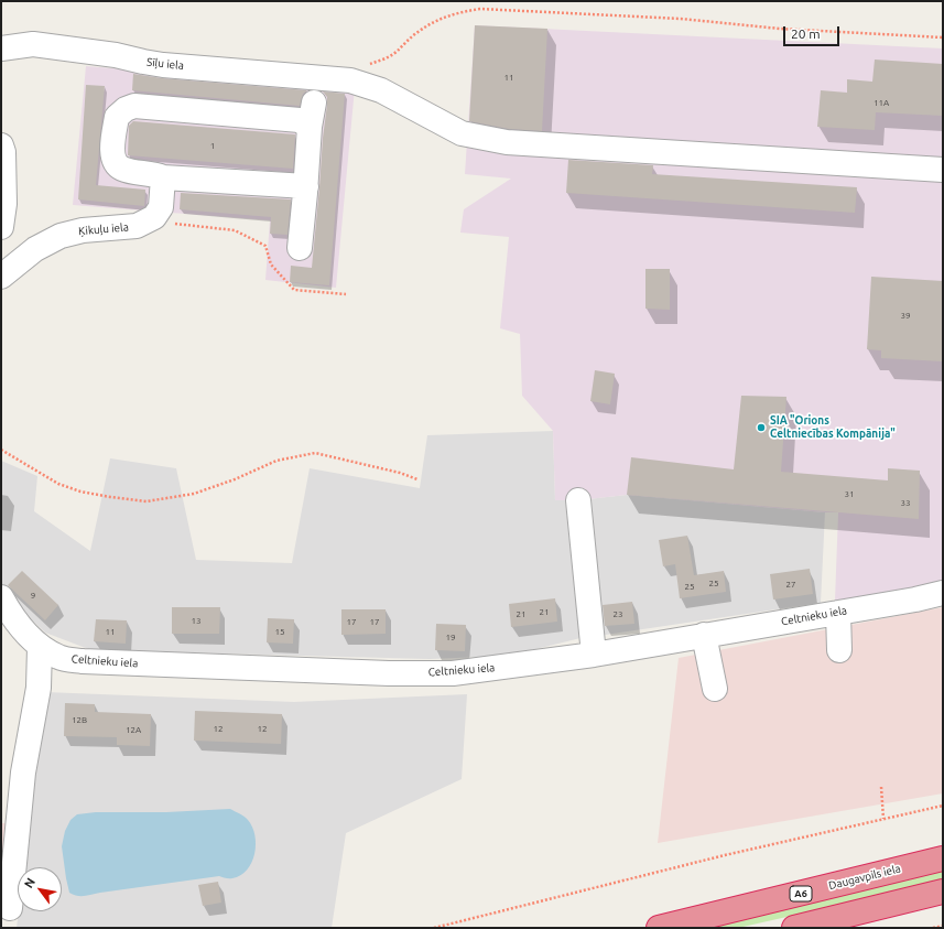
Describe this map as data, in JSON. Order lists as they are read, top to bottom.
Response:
{
  "streets": {
    "highway": ["Daugavpils iela", "A6"],
    "street": ["Sīļu iela", "Ķikuļu iela", "Celtnieku iela"]
  },
  "places": ["SIA \"Orions Celtniecības Kompānija\""],
  "house_numbers": [
    "11",
    "11A",
    "1",
    "39",
    "31",
    "33",
    "25",
    "27",
    "25",
    "9",
    "21",
    "21",
    "23",
    "13",
    "17",
    "17",
    "11",
    "15",
    "19",
    "12B",
    "12",
    "12",
    "12A"
  ],
  "scale_bar": "20 m",
  "north": "top left"
}
